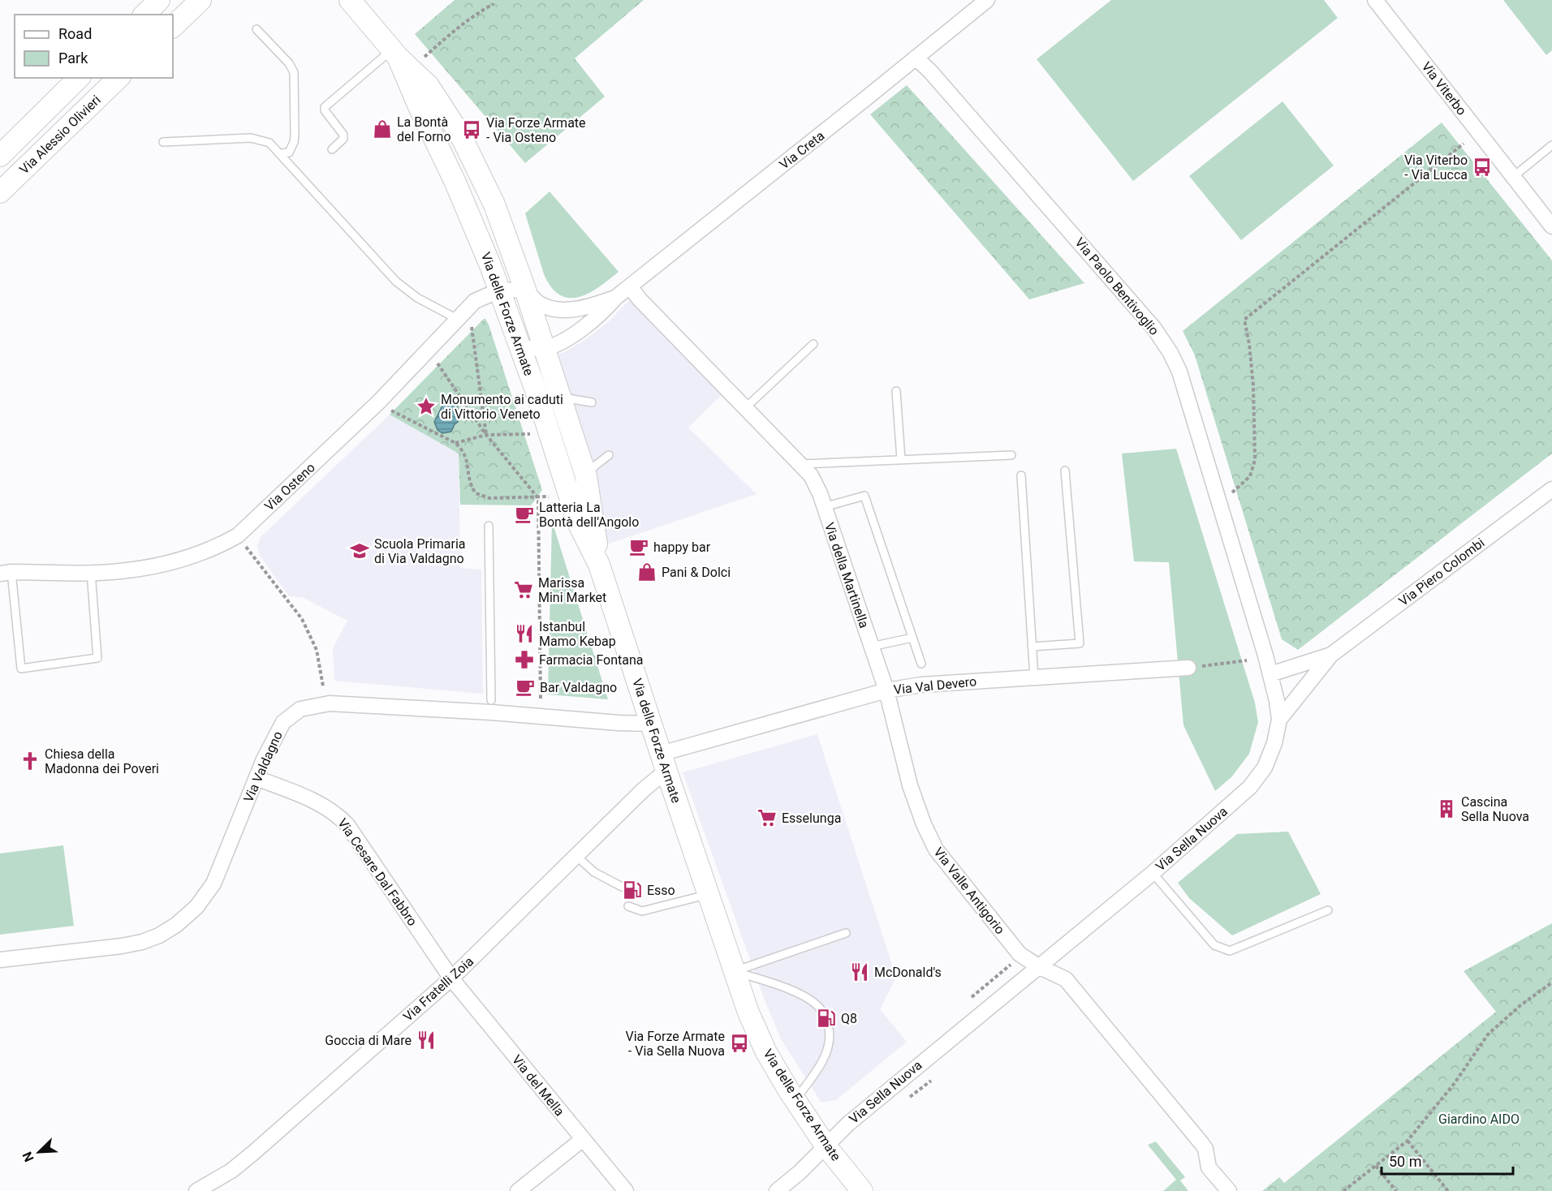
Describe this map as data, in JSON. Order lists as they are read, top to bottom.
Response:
{
  "streets": {
    "street": [
      "Via Viterbo",
      "Via Alessio Olivieri",
      "Via Creta",
      "Via Paolo Bentivoglio",
      "Via delle Forze Armate",
      "Via Osteno",
      "Via Piero Colombi",
      "Via della Martinella",
      "Via Val Devero",
      "Via Valdagno",
      "Via Sella Nuova",
      "Via Cesare Dal Fabbro",
      "Via Valle Antigorio",
      "Via Fratelli Zoia",
      "Via del Mella"
    ]
  },
  "crossings": [
    ["Via Creta", "Via Paolo Bentivoglio"],
    ["Via Creta", "Via delle Forze Armate"],
    ["Via Creta", "Via Osteno"],
    ["Via Creta", "Via della Martinella"],
    ["Via Paolo Bentivoglio", "Via Piero Colombi"],
    ["Via Paolo Bentivoglio", "Via Sella Nuova"],
    ["Via delle Forze Armate", "Via Osteno"],
    ["Via delle Forze Armate", "Via Val Devero"],
    ["Via delle Forze Armate", "Via Valdagno"],
    ["Via delle Forze Armate", "Via Sella Nuova"],
    ["Via delle Forze Armate", "Via Fratelli Zoia"],
    ["Via Piero Colombi", "Via Sella Nuova"],
    ["Via della Martinella", "Via Val Devero"],
    ["Via della Martinella", "Via Valle Antigorio"],
    ["Via Val Devero", "Via Valle Antigorio"],
    ["Via Val Devero", "Via Fratelli Zoia"],
    ["Via Valdagno", "Via Cesare Dal Fabbro"],
    ["Via Sella Nuova", "Via Valle Antigorio"],
    ["Via Cesare Dal Fabbro", "Via Fratelli Zoia"],
    ["Via Cesare Dal Fabbro", "Via del Mella"],
    ["Via Fratelli Zoia", "Via del Mella"]
  ],
  "parks": ["Giardino AIDO"],
  "places": {
    "shop": ["La Bontà del Forno", "Pani & Dolci"],
    "bus stop": ["Via Forze Armate - Via Osteno", "Via Viterbo - Via Lucca", "Via Forze Armate - Via Sella Nuova"],
    "place": ["Monumento ai caduti di Vittorio Veneto"],
    "cafe": ["Latteria La Bontà dell'Angolo", "happy bar", "Bar Valdagno"],
    "school or university": ["Scuola Primaria di Via Valdagno"],
    "supermarket": ["Marissa Mini Market", "Esselunga"],
    "restaurant": ["Istanbul Mamo Kebap", "McDonald's", "Goccia di Mare"],
    "pharmacy": ["Farmacia Fontana"],
    "church": ["Chiesa della Madonna dei Poveri"],
    "building": ["Cascina Sella Nuova"],
    "fuel station": ["Esso", "Q8"]
  },
  "legend": ["Road", "Park"],
  "scale_bar": "50 m",
  "north": "bottom left"
}
